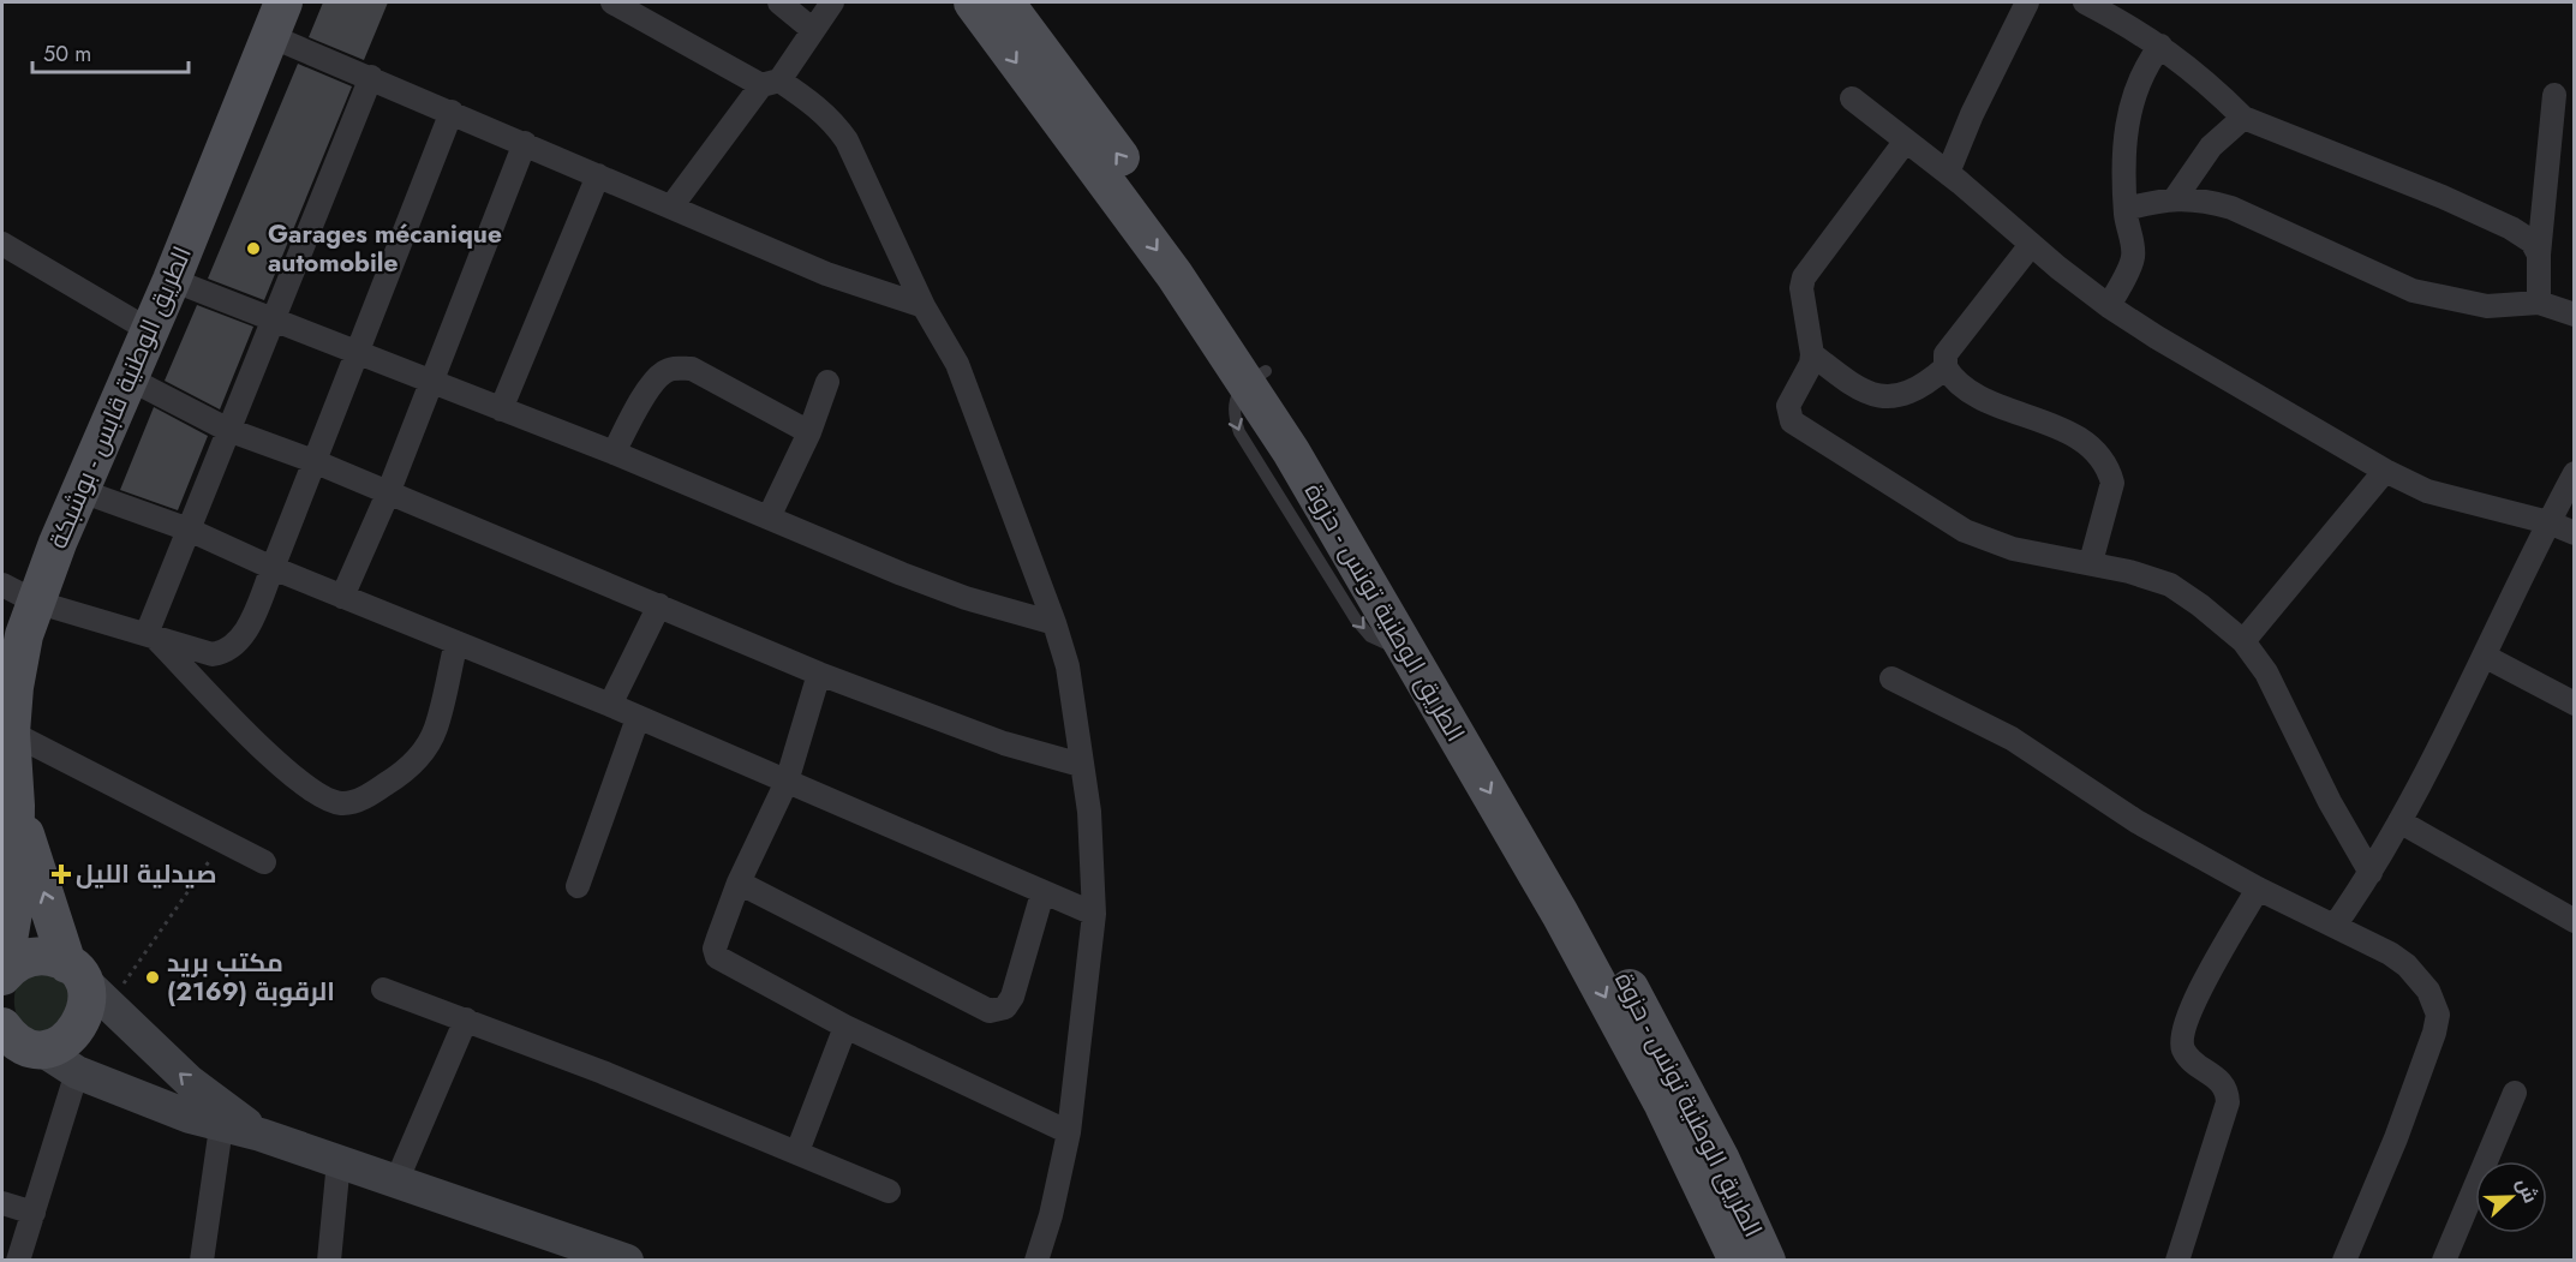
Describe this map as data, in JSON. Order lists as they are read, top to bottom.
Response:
{
  "streets": {
    "main road": ["الطريق الوطنية قابس - بوشبكة", "الطريق الوطنية تونس - حزوة"]
  },
  "places": {
    "other": ["Garages mécanique automobile", "مكتب بريد الرقوبة (2169)"],
    "health": ["صيدلية الليل"]
  },
  "scale_bar": "50 m",
  "north": "right"
}
